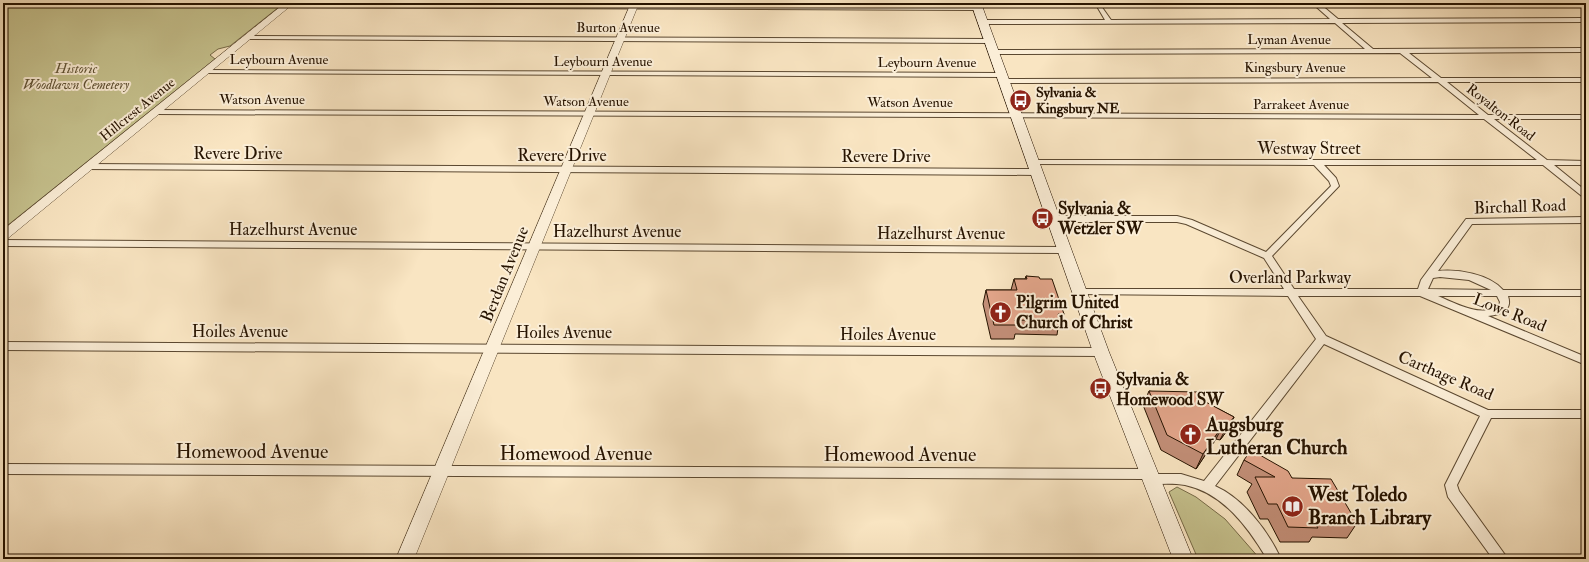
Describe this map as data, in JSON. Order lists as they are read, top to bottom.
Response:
{
  "streets": {
    "street": [
      "Burton Avenue",
      "Lyman Avenue",
      "Leybourn Avenue",
      "Kingsbury Avenue",
      "Watson Avenue",
      "Parrakeet Avenue",
      "Hillcrest Avenue",
      "Royalton Road",
      "Westway Street",
      "Revere Drive",
      "Birchall Road",
      "Hazelhurst Avenue",
      "Berdan Avenue",
      "Overland Parkway",
      "Lowe Road",
      "Hoiles Avenue",
      "Carthage Road",
      "Homewood Avenue"
    ]
  },
  "crossings": [
    ["Burton Avenue", "Hillcrest Avenue"],
    ["Burton Avenue", "Berdan Avenue"],
    ["Lyman Avenue", "Royalton Road"],
    ["Leybourn Avenue", "Kingsbury Avenue"],
    ["Leybourn Avenue", "Hillcrest Avenue"],
    ["Leybourn Avenue", "Berdan Avenue"],
    ["Kingsbury Avenue", "Royalton Road"],
    ["Watson Avenue", "Parrakeet Avenue"],
    ["Watson Avenue", "Hillcrest Avenue"],
    ["Watson Avenue", "Berdan Avenue"],
    ["Parrakeet Avenue", "Royalton Road"],
    ["Hillcrest Avenue", "Revere Drive"],
    ["Royalton Road", "Westway Street"],
    ["Westway Street", "Revere Drive"],
    ["Revere Drive", "Berdan Avenue"],
    ["Birchall Road", "Overland Parkway"],
    ["Birchall Road", "Lowe Road"],
    ["Hazelhurst Avenue", "Berdan Avenue"],
    ["Berdan Avenue", "Hoiles Avenue"],
    ["Berdan Avenue", "Homewood Avenue"],
    ["Overland Parkway", "Lowe Road"]
  ],
  "parks": ["Historic Woodlawn Cemetery"],
  "places": {
    "bus stop": ["Sylvania & Kingsbury NE", "Sylvania & Wetzler SW", "Sylvania & Homewood SW"],
    "church": ["Pilgrim United Church of Christ", "Augsburg Lutheran Church"],
    "library": ["West Toledo Branch Library"]
  }
}
